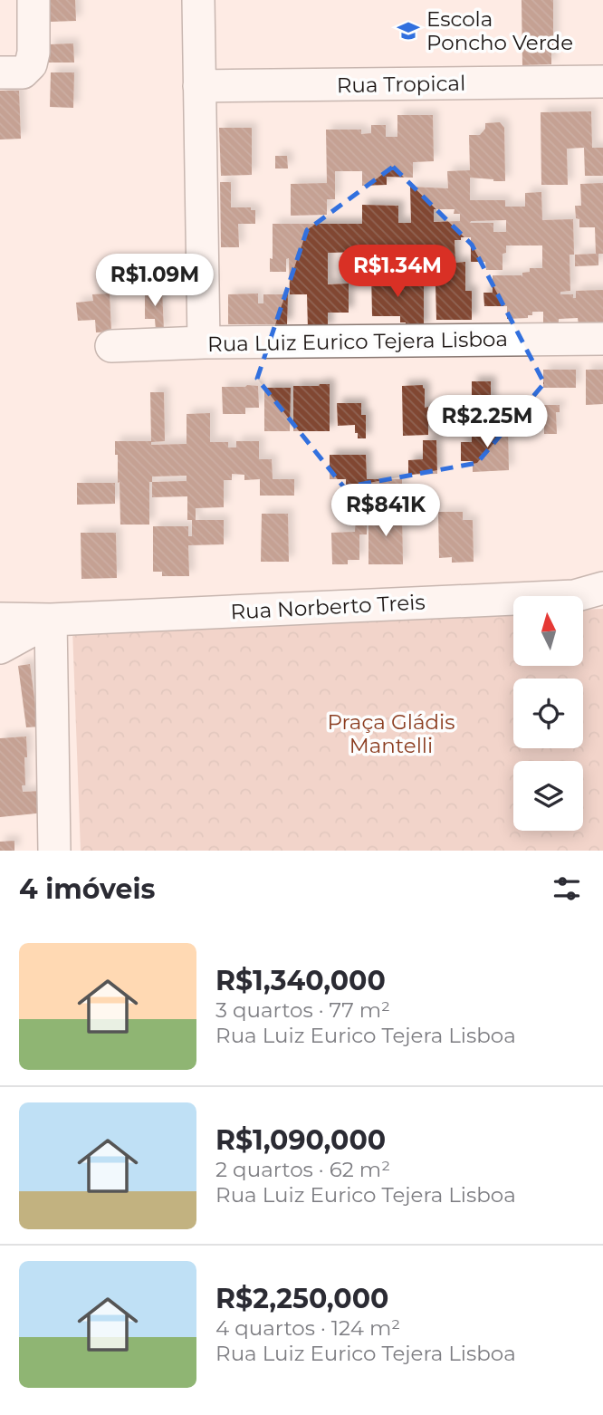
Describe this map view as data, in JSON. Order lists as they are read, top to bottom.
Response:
{
  "streets": {
    "street": ["Rua Tropical", "Rua Luiz Eurico Tejera Lisboa", "Rua Norberto Treis"]
  },
  "parks": ["Praça Gládis Mantelli"],
  "places": {
    "school or university": ["Escola Poncho Verde"]
  },
  "north": "top",
  "page": {
    "price": [
      "R$1.34M",
      "R$1.09M",
      "R$2.25M",
      "R$841K"
    ],
    "heading": "4 imóveis",
    "list": [
      {
        "name": "R$1,340,000",
        "note": "3 quartos · 77 m² · Rua Luiz Eurico Tejera Lisboa"
      },
      {
        "name": "R$1,090,000",
        "note": "2 quartos · 62 m² · Rua Luiz Eurico Tejera Lisboa"
      },
      {
        "name": "R$2,250,000",
        "note": "4 quartos · 124 m² · Rua Luiz Eurico Tejera Lisboa"
      }
    ]
  }
}
